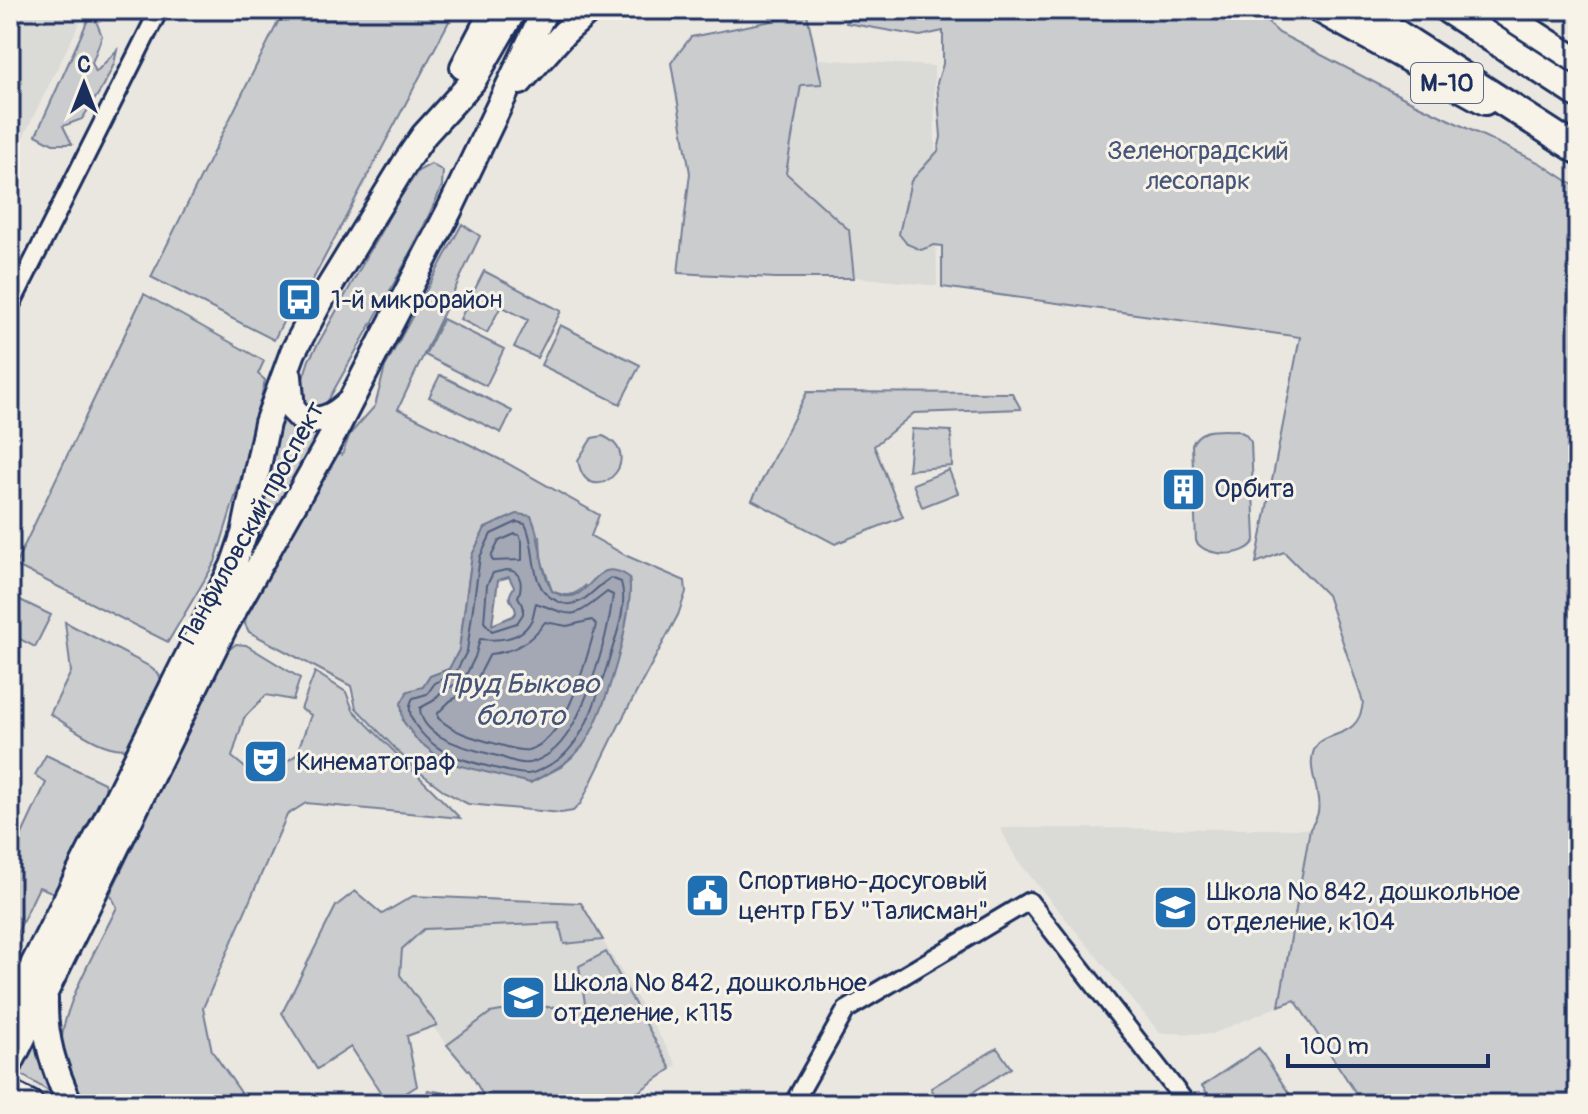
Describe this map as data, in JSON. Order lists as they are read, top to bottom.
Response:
{
  "streets": {
    "highway": ["М-10"],
    "main road": ["Панфиловский проспект"]
  },
  "water": ["Пруд Быково болото"],
  "parks": ["Зеленоградский лесопарк"],
  "places": {
    "bus stop": ["1-й микрорайон"],
    "building": ["Орбита"],
    "theatre": ["Кинематограф"],
    "public building": ["Спортивно-досуговый центр ГБУ \"Талисман\""],
    "school or university": ["Школа № 842, дошкольное отделение, к104", "Школа № 842, дошкольное отделение, к115"]
  },
  "scale_bar": "100 m",
  "north": "top"
}
